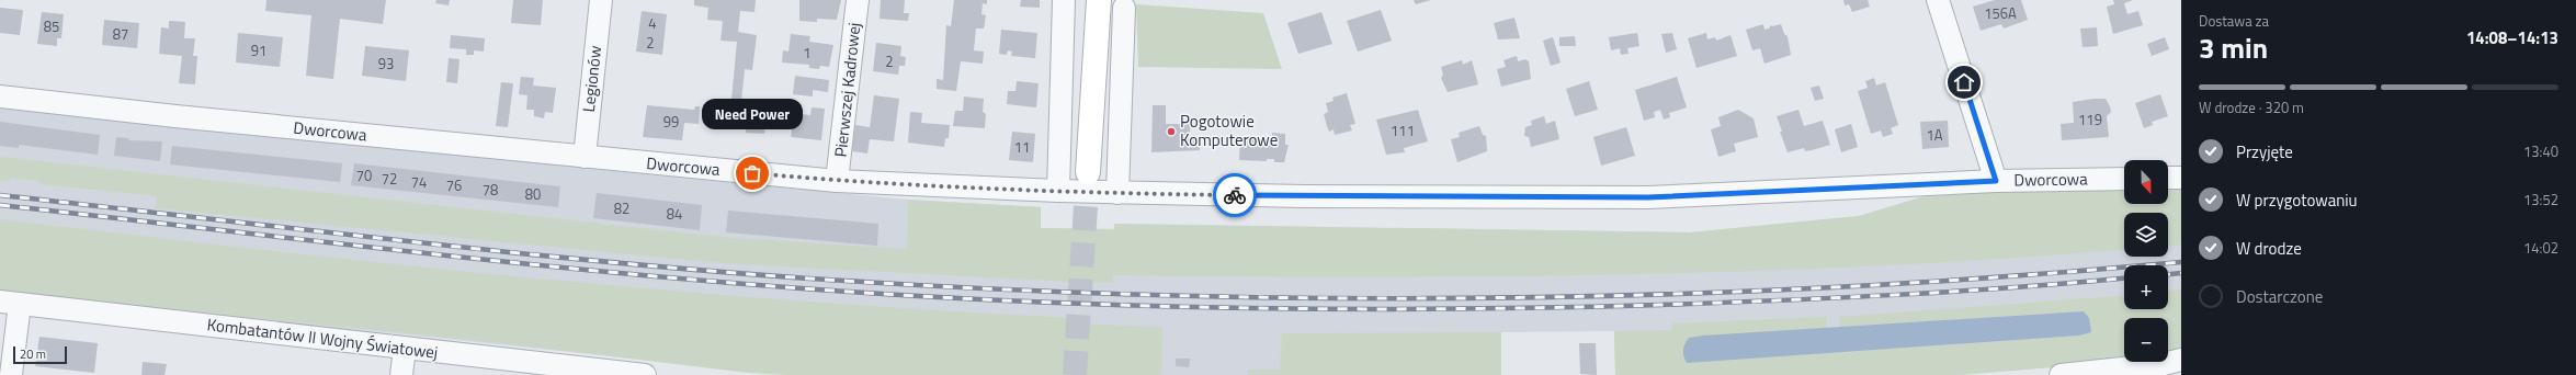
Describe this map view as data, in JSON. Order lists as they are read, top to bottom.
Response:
{
  "streets": {
    "street": [
      "Legionów",
      "Pierwszej Kadrowej",
      "Dworcowa",
      "Kombatantów II Wojny Światowej"
    ]
  },
  "crossings": [
    ["Legionów", "Dworcowa"],
    ["Pierwszej Kadrowej", "Dworcowa"]
  ],
  "places": ["Pogotowie Komputerowe", "Need Power"],
  "house_numbers": [
    "156A",
    "4",
    "85",
    "87",
    "2",
    "91",
    "1",
    "2",
    "93",
    "119",
    "99",
    "111",
    "1A",
    "11",
    "70",
    "72",
    "74",
    "76",
    "78",
    "80",
    "82",
    "84"
  ],
  "scale_bar": "20 m",
  "north": "bottom",
  "page": {
    "heading": ["3 min", "Dostawa za", "14:08–14:13"],
    "bar": "W drodze · 320 m",
    "bubble": "Need Power",
    "list": [
      ["Przyjęte", "13:40"],
      ["W przygotowaniu", "13:52"],
      ["W drodze", "14:02"],
      "Dostarczone"
    ],
    "map_buttons": ["+", "−"],
    "scale": "20 m"
  }
}
